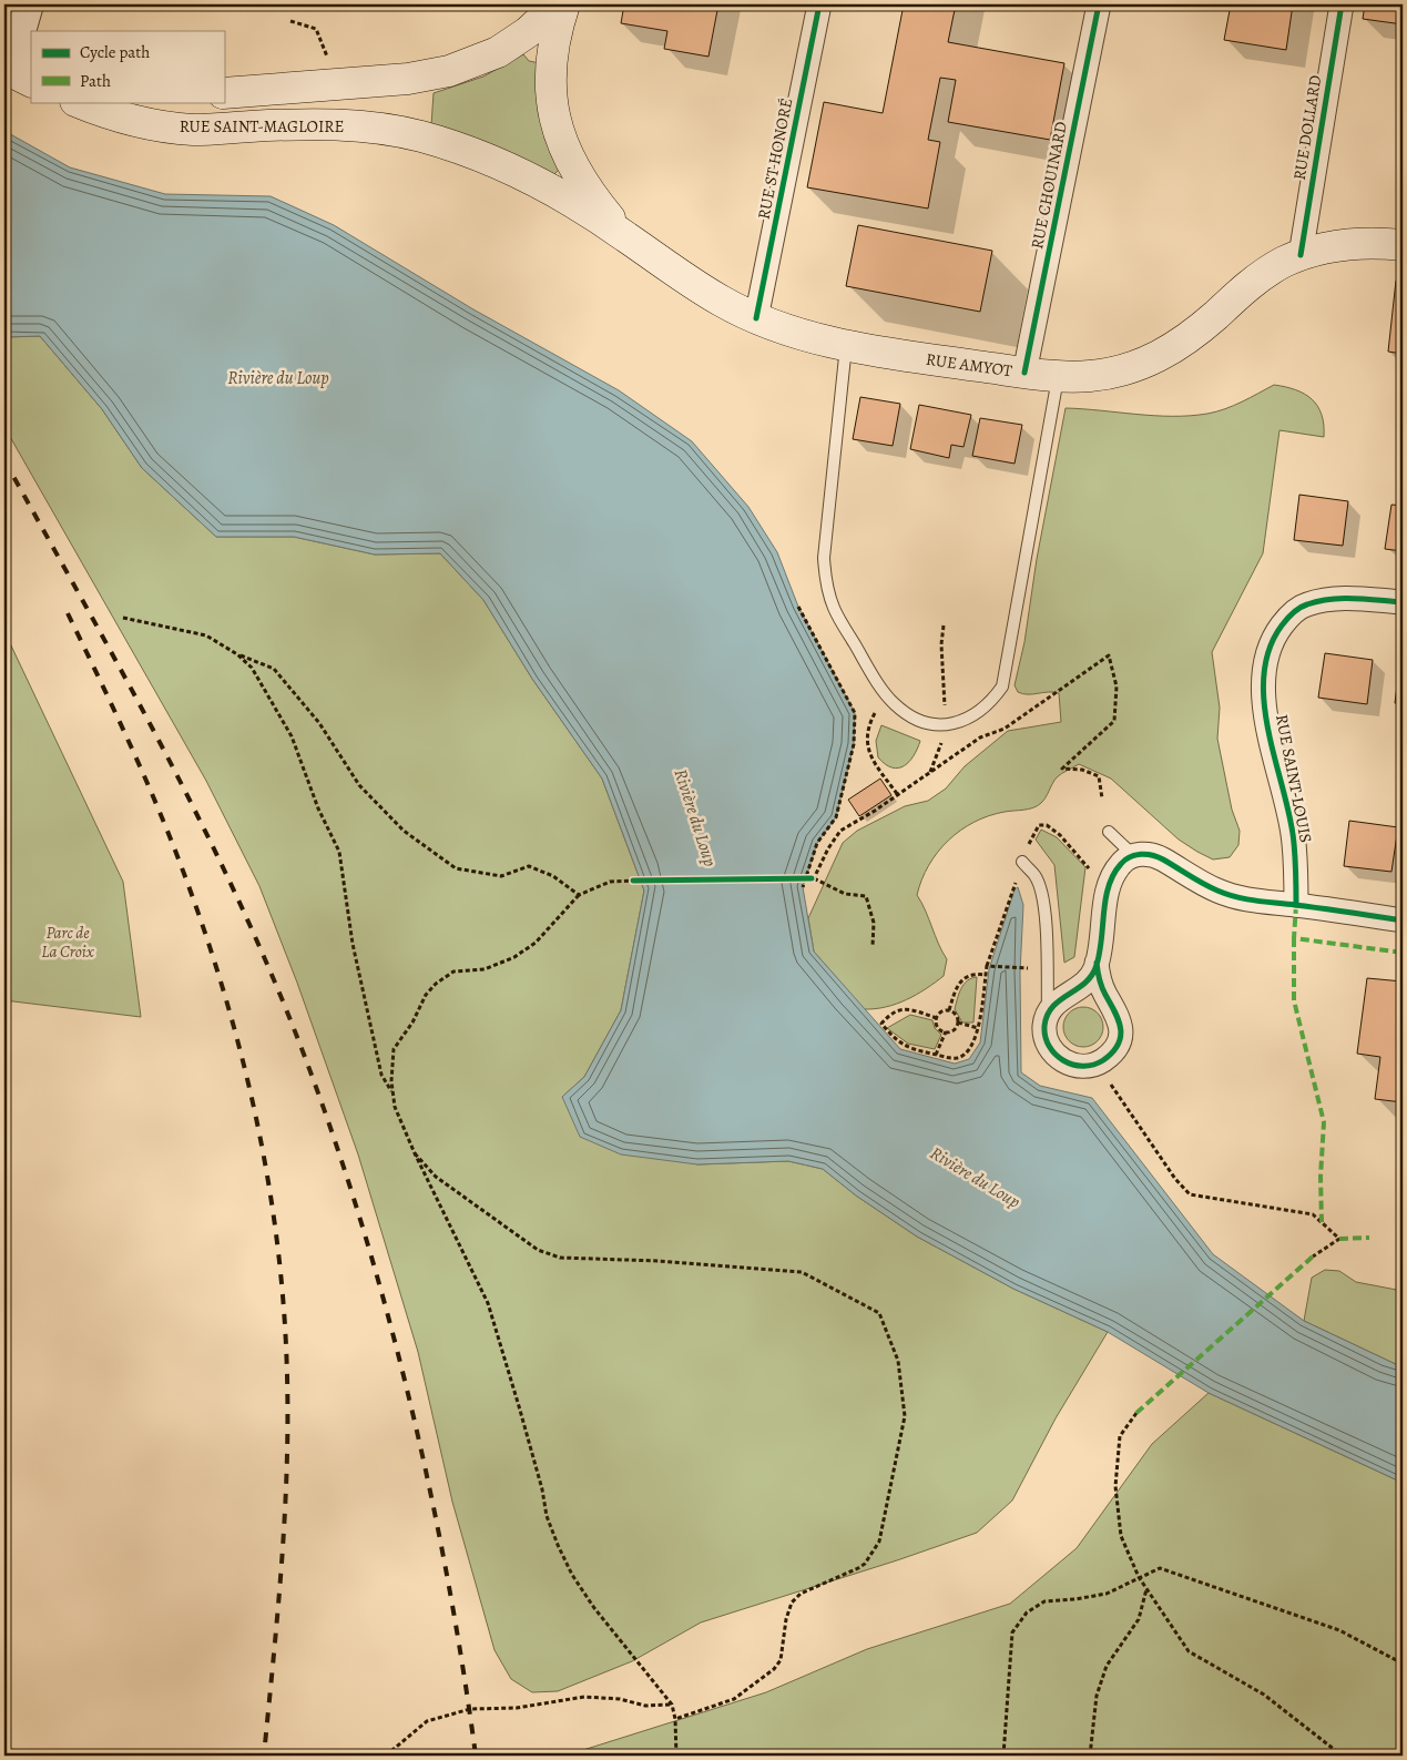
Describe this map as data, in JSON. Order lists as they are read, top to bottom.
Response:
{
  "streets": {
    "main road": ["RUE SAINT-MAGLOIRE", "RUE AMYOT"],
    "street": [
      "RUE DOLLARD",
      "RUE ST HONORÉ",
      "RUE CHOUINARD",
      "RUE SAINT-LOUIS"
    ]
  },
  "crossings": [
    ["RUE SAINT-MAGLOIRE", "RUE AMYOT"],
    ["RUE DOLLARD", "RUE AMYOT"],
    ["RUE ST HONORÉ", "RUE AMYOT"],
    ["RUE CHOUINARD", "RUE AMYOT"]
  ],
  "water": ["Rivière du Loup"],
  "parks": ["Parc de La Croix"],
  "legend": ["Cycle path", "Path"]
}
